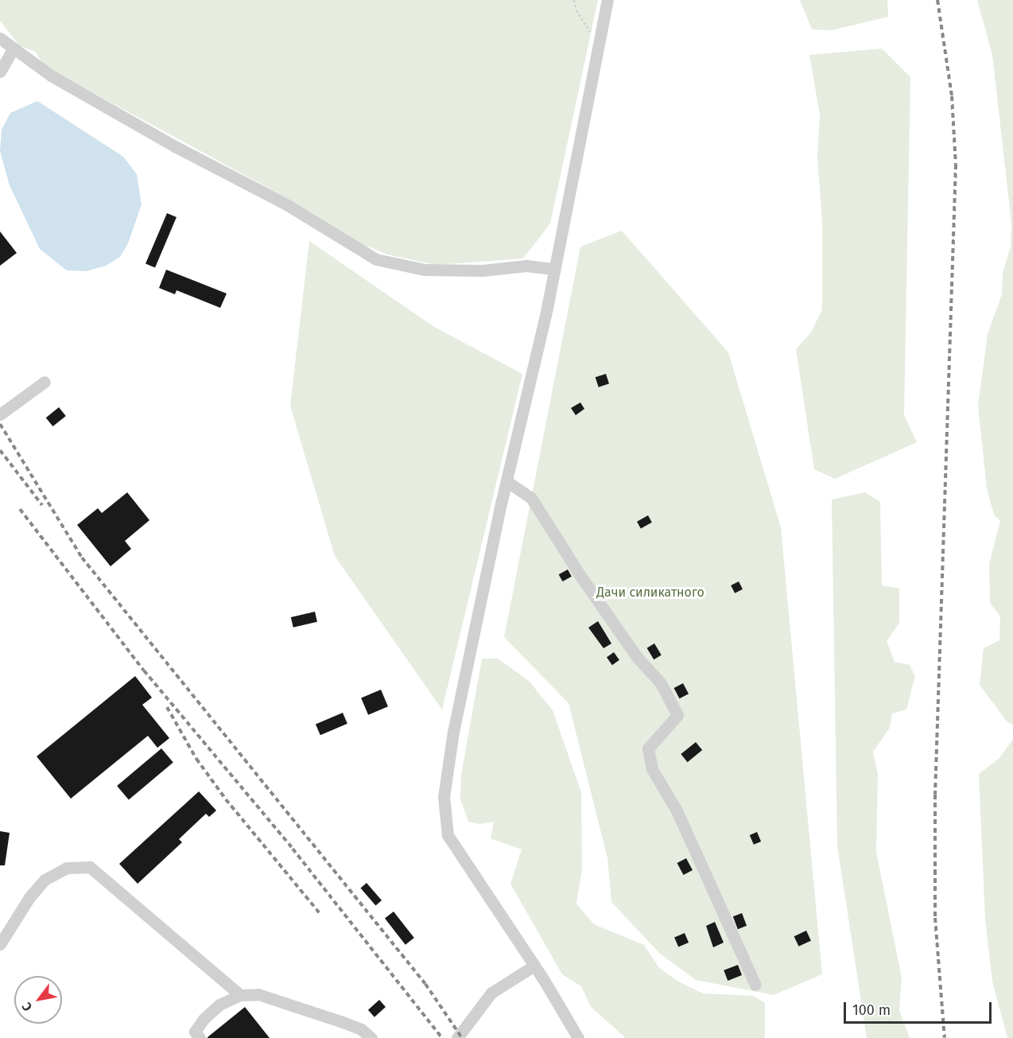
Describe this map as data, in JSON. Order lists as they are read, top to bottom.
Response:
{
  "parks": ["Дачи силикатного"],
  "scale_bar": "100 m",
  "north": "bottom left"
}
